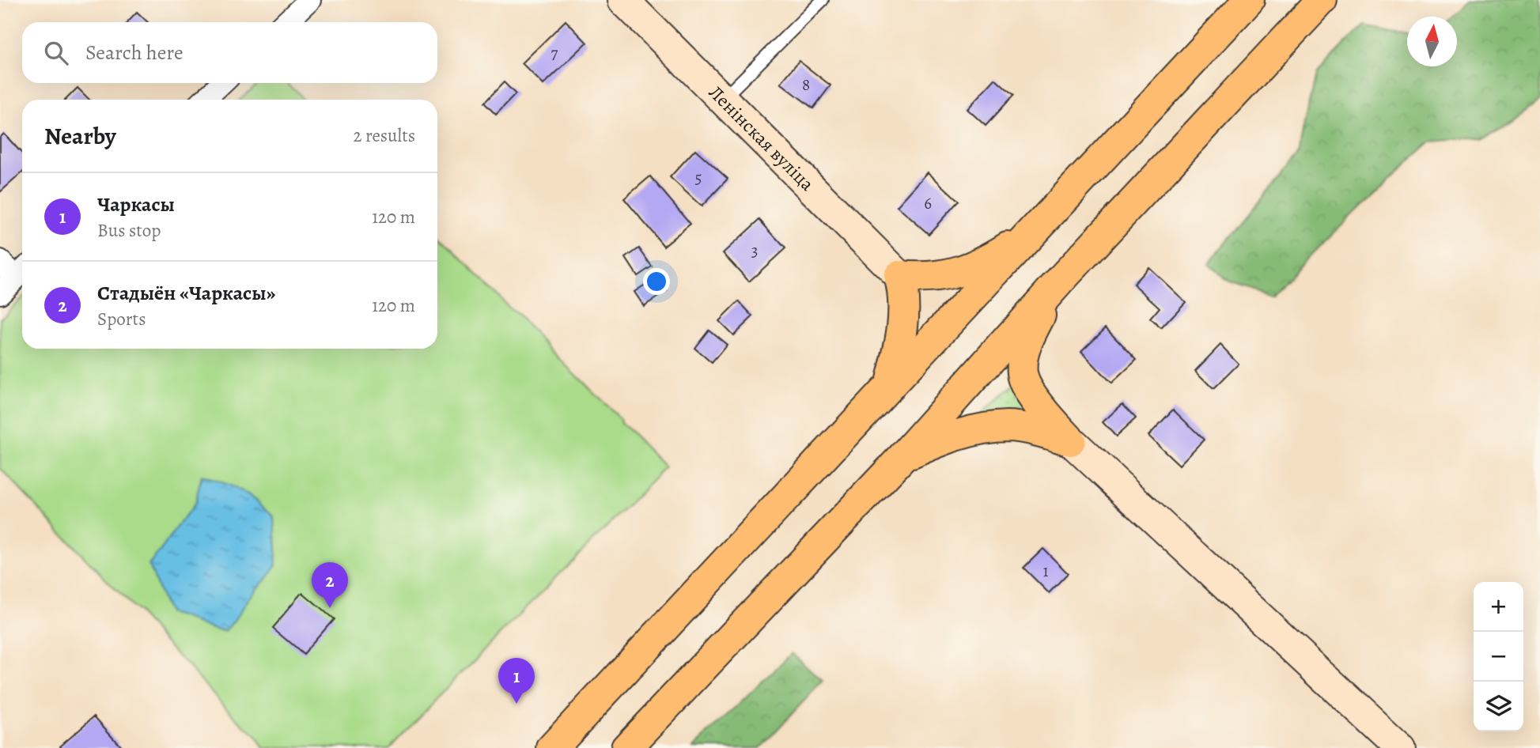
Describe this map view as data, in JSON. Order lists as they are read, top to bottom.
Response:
{
  "streets": {
    "street": ["Ленінская вуліца"]
  },
  "house_numbers": [
    "7",
    "8",
    "5",
    "6",
    "3",
    "1"
  ],
  "north": "top",
  "page": {
    "search": "Search here",
    "heading": ["Nearby", "2 results"],
    "list": [
      {
        "mark": "1",
        "name": "Чаркасы",
        "note": "Bus stop",
        "value": "120 m"
      },
      {
        "mark": "2",
        "name": "Стадыён «Чаркасы»",
        "note": "Sports",
        "value": "120 m"
      }
    ],
    "pins": ["2", "1"],
    "map_buttons": ["+", "−"]
  }
}
